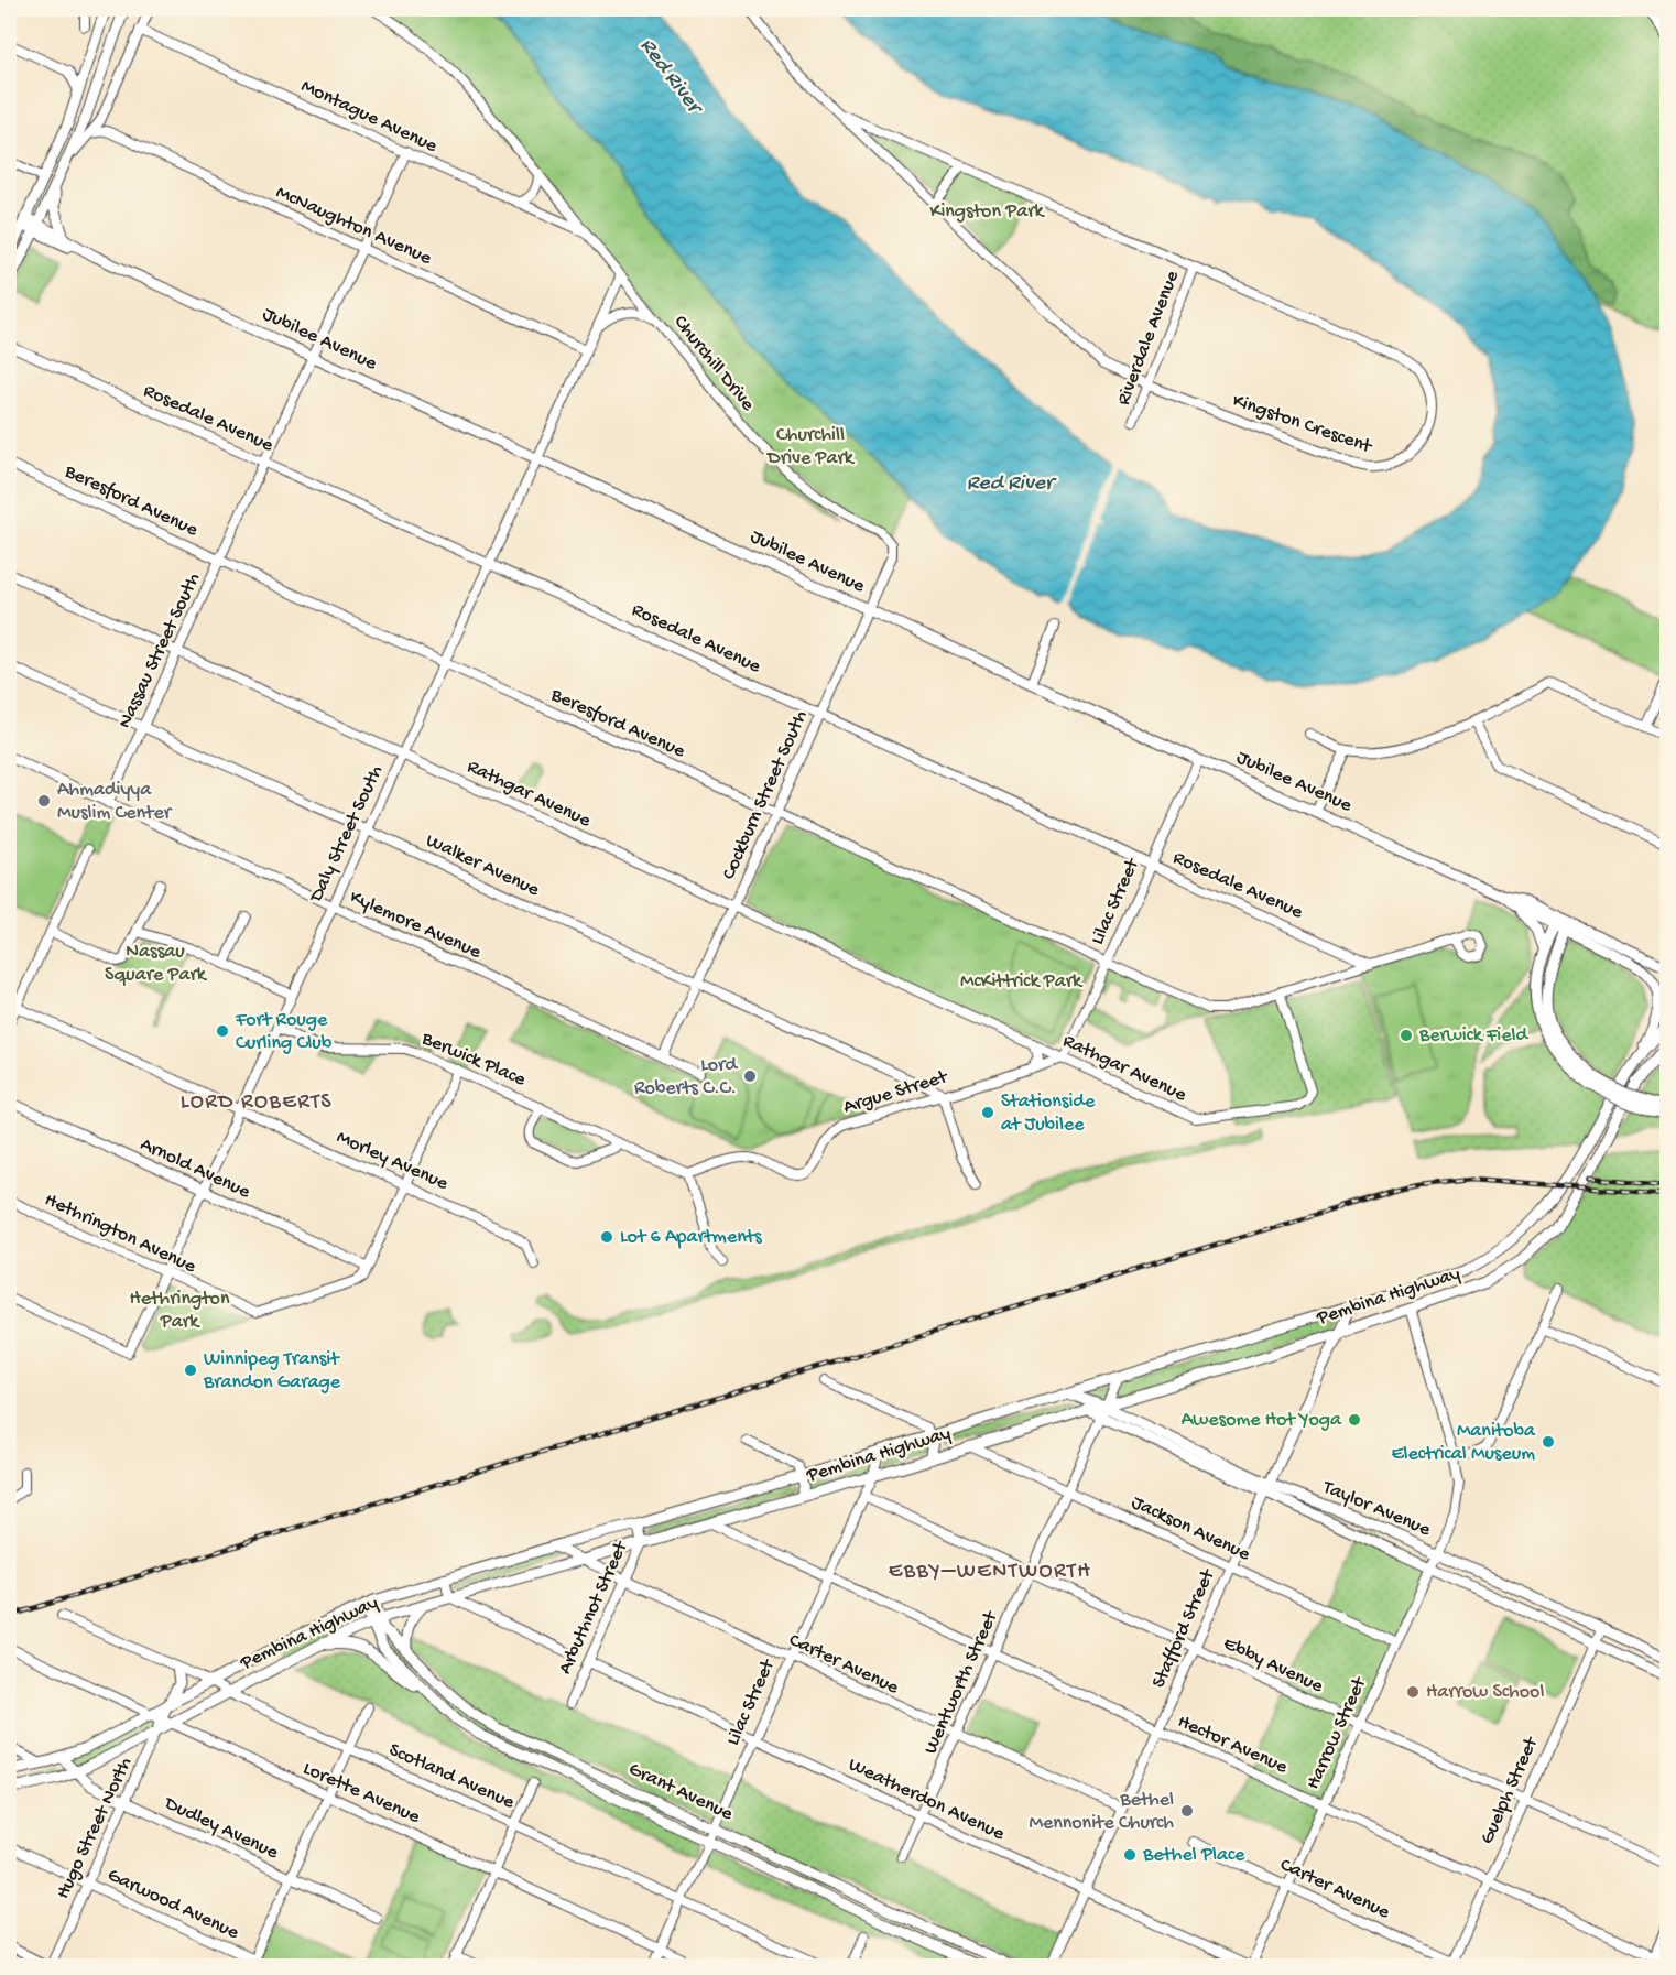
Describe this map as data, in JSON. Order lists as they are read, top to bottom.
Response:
{
  "streets": {
    "main road": [
      "Jubilee Avenue",
      "Pembina Highway",
      "Taylor Avenue",
      "Stafford Street",
      "Grant Avenue"
    ],
    "street": [
      "Montague Avenue",
      "McNaughton Avenue",
      "Riverdale Avenue",
      "Churchill Drive",
      "Rosedale Avenue",
      "Kingston Crescent",
      "Beresford Avenue",
      "Nassau Street South",
      "Rathgar Avenue",
      "Cockburn Street South",
      "Daly Street South",
      "Walker Avenue",
      "Lilac Street",
      "Kylemore Avenue",
      "Berwick Place",
      "Argue Street",
      "Morley Avenue",
      "Arnold Avenue",
      "Hethrington Avenue",
      "Jackson Avenue",
      "Arbuthnot Street",
      "Carter Avenue",
      "Ebby Avenue",
      "Wentworth Street",
      "Harrow Street",
      "Hector Avenue",
      "Scotland Avenue",
      "Guelph Street",
      "Lorette Avenue",
      "Weatherdon Avenue",
      "Hugo Street North",
      "Dudley Avenue",
      "Garwood Avenue"
    ]
  },
  "crossings": [
    ["Montague Avenue", "Churchill Drive"],
    ["Montague Avenue", "Nassau Street South"],
    ["McNaughton Avenue", "Nassau Street South"],
    ["McNaughton Avenue", "Daly Street South"],
    ["Riverdale Avenue", "Kingston Crescent"],
    ["Jubilee Avenue", "Nassau Street South"],
    ["Jubilee Avenue", "Cockburn Street South"],
    ["Jubilee Avenue", "Daly Street South"],
    ["Jubilee Avenue", "Lilac Street"],
    ["Jubilee Avenue", "Pembina Highway"],
    ["Churchill Drive", "Cockburn Street South"],
    ["Churchill Drive", "Daly Street South"],
    ["Rosedale Avenue", "Nassau Street South"],
    ["Rosedale Avenue", "Cockburn Street South"],
    ["Rosedale Avenue", "Daly Street South"],
    ["Rosedale Avenue", "Lilac Street"],
    ["Beresford Avenue", "Nassau Street South"],
    ["Beresford Avenue", "Rathgar Avenue"],
    ["Beresford Avenue", "Cockburn Street South"],
    ["Beresford Avenue", "Daly Street South"],
    ["Beresford Avenue", "Lilac Street"],
    ["Nassau Street South", "Rathgar Avenue"],
    ["Nassau Street South", "Walker Avenue"],
    ["Nassau Street South", "Kylemore Avenue"],
    ["Rathgar Avenue", "Cockburn Street South"],
    ["Rathgar Avenue", "Daly Street South"],
    ["Rathgar Avenue", "Lilac Street"],
    ["Rathgar Avenue", "Argue Street"],
    ["Cockburn Street South", "Walker Avenue"],
    ["Cockburn Street South", "Kylemore Avenue"],
    ["Daly Street South", "Walker Avenue"],
    ["Daly Street South", "Kylemore Avenue"],
    ["Daly Street South", "Berwick Place"],
    ["Daly Street South", "Morley Avenue"],
    ["Daly Street South", "Arnold Avenue"],
    ["Daly Street South", "Hethrington Avenue"],
    ["Walker Avenue", "Argue Street"],
    ["Lilac Street", "Argue Street"],
    ["Lilac Street", "Pembina Highway"],
    ["Lilac Street", "Carter Avenue"],
    ["Lilac Street", "Ebby Avenue"],
    ["Lilac Street", "Hector Avenue"],
    ["Lilac Street", "Scotland Avenue"],
    ["Lilac Street", "Grant Avenue"],
    ["Lilac Street", "Lorette Avenue"],
    ["Lilac Street", "Weatherdon Avenue"],
    ["Berwick Place", "Argue Street"],
    ["Arnold Avenue", "Hethrington Avenue"],
    ["Pembina Highway", "Taylor Avenue"],
    ["Pembina Highway", "Jackson Avenue"],
    ["Pembina Highway", "Arbuthnot Street"],
    ["Pembina Highway", "Stafford Street"],
    ["Pembina Highway", "Carter Avenue"],
    ["Pembina Highway", "Wentworth Street"],
    ["Pembina Highway", "Harrow Street"],
    ["Pembina Highway", "Hector Avenue"],
    ["Pembina Highway", "Scotland Avenue"],
    ["Pembina Highway", "Grant Avenue"],
    ["Pembina Highway", "Lorette Avenue"],
    ["Pembina Highway", "Hugo Street North"],
    ["Pembina Highway", "Dudley Avenue"],
    ["Taylor Avenue", "Stafford Street"],
    ["Taylor Avenue", "Wentworth Street"],
    ["Taylor Avenue", "Harrow Street"],
    ["Taylor Avenue", "Guelph Street"],
    ["Jackson Avenue", "Stafford Street"],
    ["Jackson Avenue", "Wentworth Street"],
    ["Jackson Avenue", "Harrow Street"],
    ["Arbuthnot Street", "Carter Avenue"],
    ["Arbuthnot Street", "Weatherdon Avenue"],
    ["Stafford Street", "Carter Avenue"],
    ["Stafford Street", "Ebby Avenue"],
    ["Stafford Street", "Hector Avenue"],
    ["Stafford Street", "Weatherdon Avenue"],
    ["Carter Avenue", "Wentworth Street"],
    ["Carter Avenue", "Harrow Street"],
    ["Carter Avenue", "Guelph Street"],
    ["Ebby Avenue", "Wentworth Street"],
    ["Ebby Avenue", "Harrow Street"],
    ["Ebby Avenue", "Guelph Street"],
    ["Wentworth Street", "Hector Avenue"],
    ["Wentworth Street", "Weatherdon Avenue"],
    ["Harrow Street", "Hector Avenue"],
    ["Harrow Street", "Weatherdon Avenue"],
    ["Hector Avenue", "Guelph Street"],
    ["Hugo Street North", "Dudley Avenue"],
    ["Hugo Street North", "Garwood Avenue"]
  ],
  "districts": ["LORD ROBERTS", "EBBY–WENTWORTH"],
  "water": ["Red River"],
  "parks": [
    "Kingston Park",
    "Churchill Drive Park",
    "Nassau Square Park",
    "McKittrick Park",
    "Hethrington Park"
  ],
  "places": [
    "Ahmadiyya Muslim Center",
    "Fort Rouge Curling Club",
    "Berwick Field",
    "Lord Roberts C.C.",
    "Stationside at Jubilee",
    "Lot 6 Apartments",
    "Winnipeg Transit Brandon Garage",
    "Awesome Hot Yoga",
    "Manitoba Electrical Museum",
    "Harrow School",
    "Bethel Mennonite Church",
    "Bethel Place"
  ]
}
